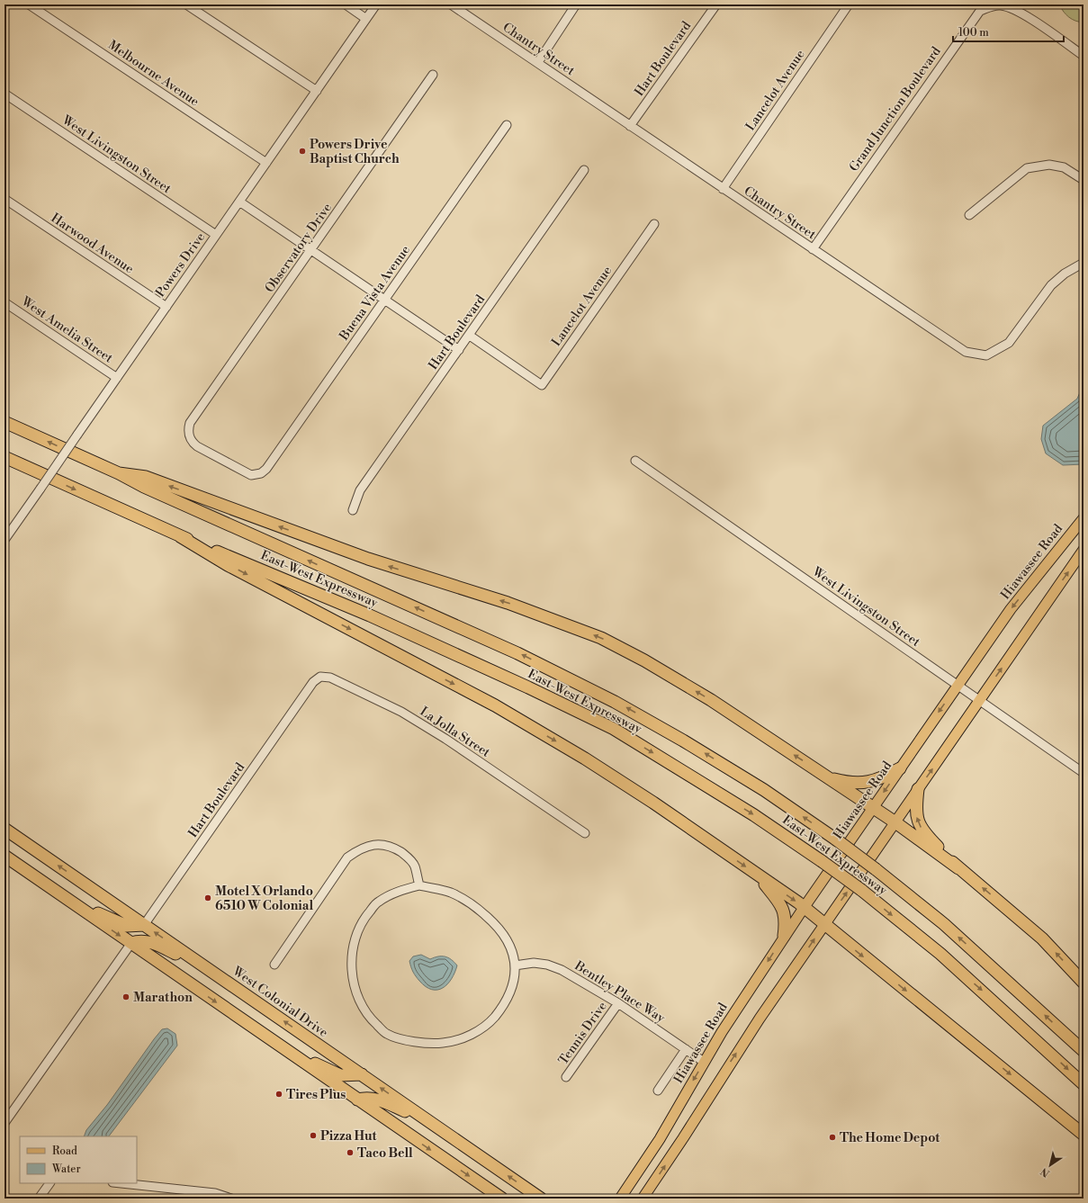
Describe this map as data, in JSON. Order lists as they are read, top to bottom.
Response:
{
  "streets": {
    "highway": ["East-West Expressway", "West Colonial Drive"],
    "main road": ["Hiawassee Road"],
    "street": [
      "Chantry Street",
      "Hart Boulevard",
      "Melbourne Avenue",
      "Lancelot Avenue",
      "Grand Junction Boulevard",
      "West Livingston Street",
      "Harwood Avenue",
      "Observatory Drive",
      "Powers Drive",
      "Buena Vista Avenue",
      "West Amelia Street",
      "La Jolla Street",
      "Bentley Place Way",
      "Tennis Drive"
    ]
  },
  "crossings": [
    ["Chantry Street", "Hart Boulevard"],
    ["Chantry Street", "Lancelot Avenue"],
    ["Chantry Street", "Grand Junction Boulevard"],
    ["Hart Boulevard", "Lancelot Avenue"],
    ["Hart Boulevard", "La Jolla Street"],
    ["Hart Boulevard", "West Colonial Drive"],
    ["Melbourne Avenue", "Powers Drive"],
    ["West Livingston Street", "Powers Drive"],
    ["West Livingston Street", "Hiawassee Road"],
    ["Harwood Avenue", "Powers Drive"],
    ["Observatory Drive", "Buena Vista Avenue"],
    ["Powers Drive", "West Amelia Street"],
    ["Hiawassee Road", "Bentley Place Way"],
    ["Bentley Place Way", "Tennis Drive"]
  ],
  "places": [
    "Powers Drive Baptist Church",
    "Motel X Orlando 6510 W Colonial",
    "Marathon",
    "Tires Plus",
    "Pizza Hut",
    "The Home Depot",
    "Taco Bell"
  ],
  "legend": ["Road", "Water"],
  "scale_bar": "100 m",
  "north": "bottom left"
}
